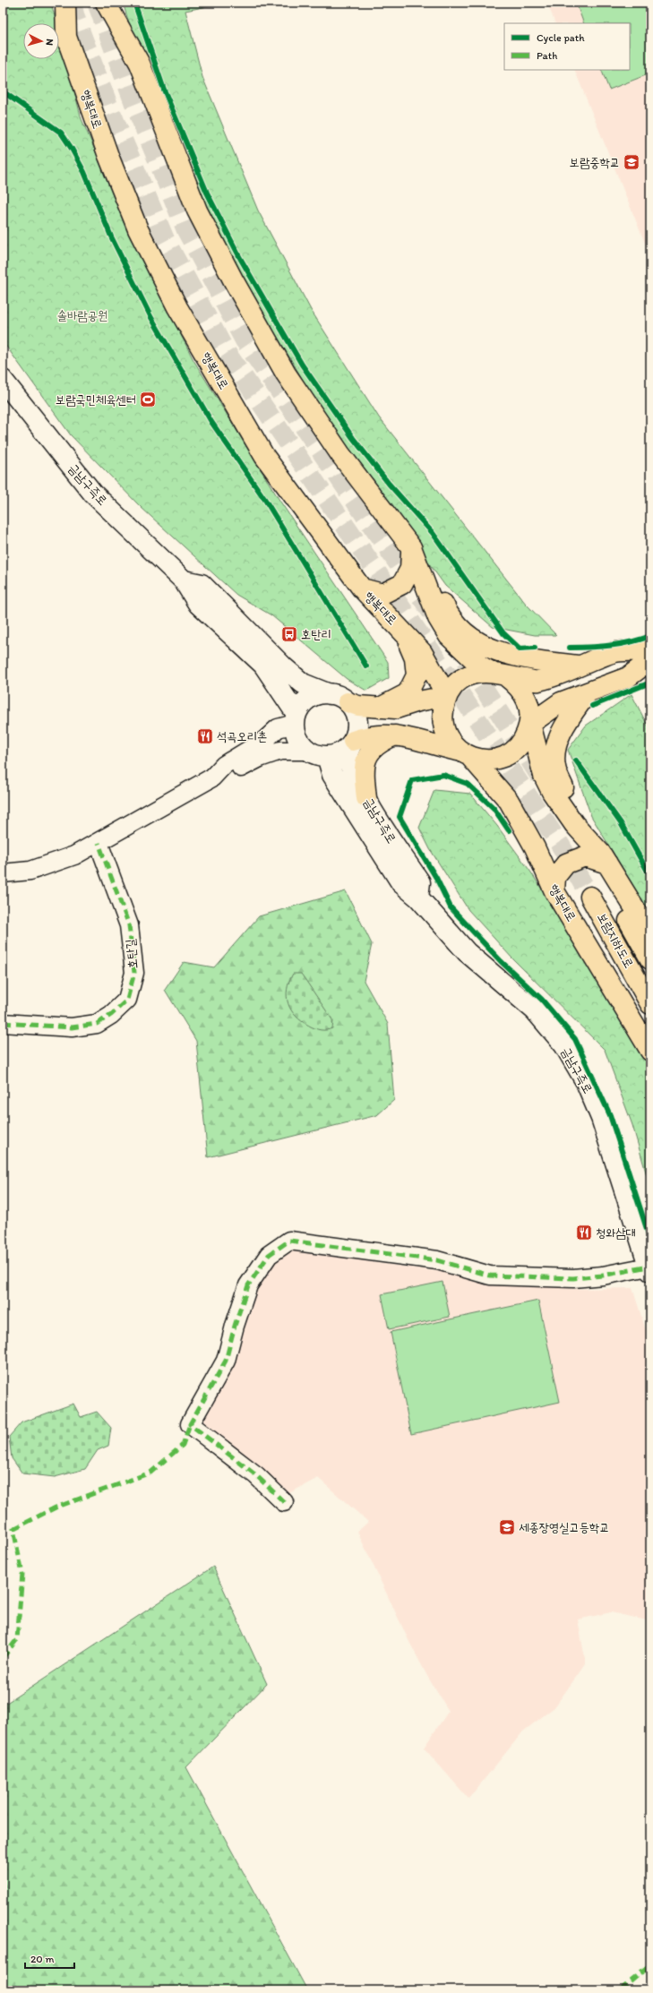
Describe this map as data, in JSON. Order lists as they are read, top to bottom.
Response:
{
  "streets": {
    "highway": ["행복대로", "보람지하도로"],
    "main road": ["금남구즉로"],
    "street": ["호탄길"]
  },
  "parks": ["솔바람공원"],
  "places": {
    "school or university": ["보람중학교", "세종장영실고등학교"],
    "sports": ["보람국민체육센터"],
    "bus stop": ["호탄리"],
    "restaurant": ["석곡오리촌", "청와삼대"]
  },
  "legend": ["Cycle path", "Path"],
  "scale_bar": "20 m",
  "north": "right"
}
